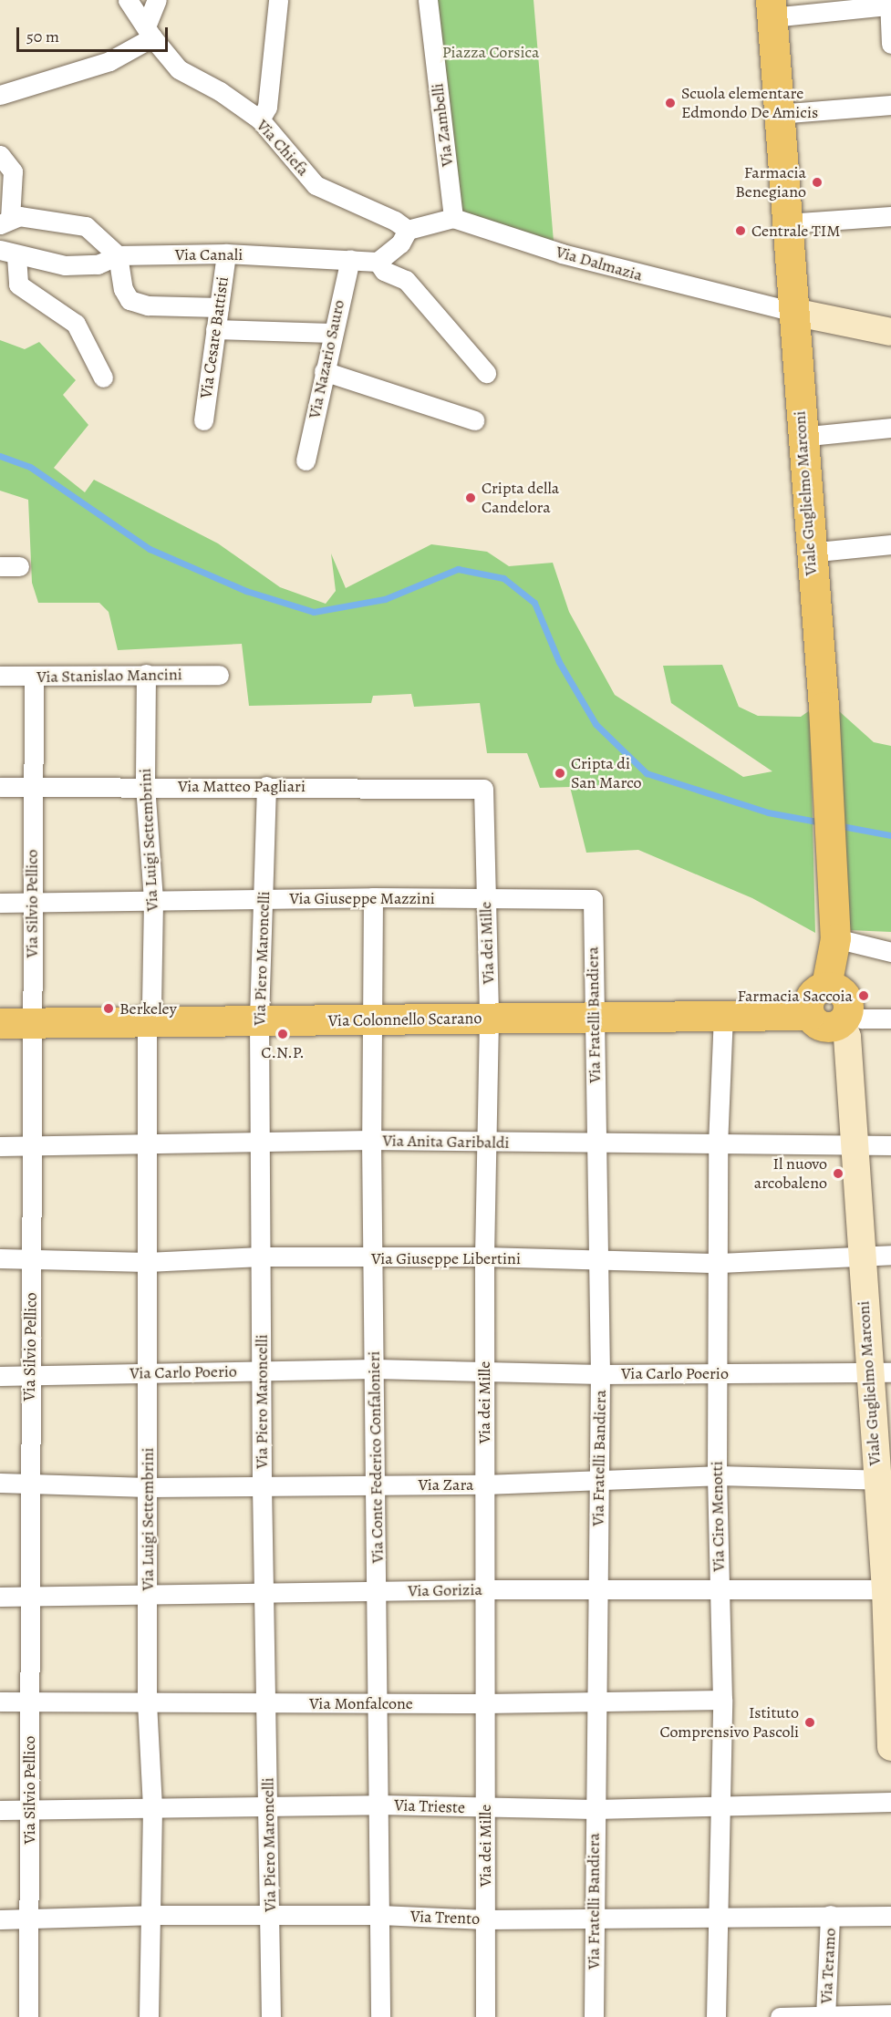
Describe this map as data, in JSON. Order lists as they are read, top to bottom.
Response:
{
  "streets": {
    "main road": ["Viale Guglielmo Marconi", "Via Colonnello Scarano"],
    "street": [
      "Via Zambelli",
      "Via Chiefa",
      "Via Canali",
      "Via Dalmazia",
      "Via Cesare Battisti",
      "Via Nazario Sauro",
      "Via Stanislao Mancini",
      "Via Matteo Pagliari",
      "Via Luigi Settembrini",
      "Via Giuseppe Mazzini",
      "Via Silvio Pellico",
      "Via dei Mille",
      "Via Piero Maroncelli",
      "Via Fratelli Bandiera",
      "Via Anita Garibaldi",
      "Via Giuseppe Libertini",
      "Via Carlo Poerio",
      "Via Conte Federico Confalonieri",
      "Via Zara",
      "Via Ciro Menotti",
      "Via Gorizia",
      "Via Monfalcone",
      "Via Trieste",
      "Via Trento",
      "Via Teramo"
    ]
  },
  "crossings": [
    ["Via Zambelli", "Via Dalmazia"],
    ["Via Canali", "Via Cesare Battisti"],
    ["Via Canali", "Via Nazario Sauro"],
    ["Via Dalmazia", "Viale Guglielmo Marconi"],
    ["Viale Guglielmo Marconi", "Via Colonnello Scarano"],
    ["Viale Guglielmo Marconi", "Via Anita Garibaldi"],
    ["Viale Guglielmo Marconi", "Via Giuseppe Libertini"],
    ["Viale Guglielmo Marconi", "Via Carlo Poerio"],
    ["Viale Guglielmo Marconi", "Via Zara"],
    ["Viale Guglielmo Marconi", "Via Gorizia"],
    ["Via Stanislao Mancini", "Via Luigi Settembrini"],
    ["Via Stanislao Mancini", "Via Silvio Pellico"],
    ["Via Matteo Pagliari", "Via Luigi Settembrini"],
    ["Via Matteo Pagliari", "Via Silvio Pellico"],
    ["Via Matteo Pagliari", "Via dei Mille"],
    ["Via Matteo Pagliari", "Via Piero Maroncelli"],
    ["Via Luigi Settembrini", "Via Giuseppe Mazzini"],
    ["Via Luigi Settembrini", "Via Colonnello Scarano"],
    ["Via Luigi Settembrini", "Via Anita Garibaldi"],
    ["Via Luigi Settembrini", "Via Giuseppe Libertini"],
    ["Via Luigi Settembrini", "Via Carlo Poerio"],
    ["Via Luigi Settembrini", "Via Zara"],
    ["Via Luigi Settembrini", "Via Gorizia"],
    ["Via Luigi Settembrini", "Via Monfalcone"],
    ["Via Luigi Settembrini", "Via Trieste"],
    ["Via Luigi Settembrini", "Via Trento"],
    ["Via Giuseppe Mazzini", "Via Silvio Pellico"],
    ["Via Giuseppe Mazzini", "Via dei Mille"],
    ["Via Giuseppe Mazzini", "Via Piero Maroncelli"],
    ["Via Giuseppe Mazzini", "Via Fratelli Bandiera"],
    ["Via Giuseppe Mazzini", "Via Conte Federico Confalonieri"],
    ["Via Silvio Pellico", "Via Colonnello Scarano"],
    ["Via Silvio Pellico", "Via Anita Garibaldi"],
    ["Via Silvio Pellico", "Via Giuseppe Libertini"],
    ["Via Silvio Pellico", "Via Carlo Poerio"],
    ["Via Silvio Pellico", "Via Zara"],
    ["Via Silvio Pellico", "Via Gorizia"],
    ["Via Silvio Pellico", "Via Monfalcone"],
    ["Via Silvio Pellico", "Via Trieste"],
    ["Via Silvio Pellico", "Via Trento"],
    ["Via dei Mille", "Via Colonnello Scarano"],
    ["Via dei Mille", "Via Anita Garibaldi"],
    ["Via dei Mille", "Via Giuseppe Libertini"],
    ["Via dei Mille", "Via Carlo Poerio"],
    ["Via dei Mille", "Via Zara"],
    ["Via dei Mille", "Via Gorizia"],
    ["Via dei Mille", "Via Monfalcone"],
    ["Via dei Mille", "Via Trieste"],
    ["Via dei Mille", "Via Trento"],
    ["Via Piero Maroncelli", "Via Colonnello Scarano"],
    ["Via Piero Maroncelli", "Via Anita Garibaldi"],
    ["Via Piero Maroncelli", "Via Giuseppe Libertini"],
    ["Via Piero Maroncelli", "Via Carlo Poerio"],
    ["Via Piero Maroncelli", "Via Zara"],
    ["Via Piero Maroncelli", "Via Gorizia"],
    ["Via Piero Maroncelli", "Via Monfalcone"],
    ["Via Piero Maroncelli", "Via Trieste"],
    ["Via Piero Maroncelli", "Via Trento"],
    ["Via Fratelli Bandiera", "Via Colonnello Scarano"],
    ["Via Fratelli Bandiera", "Via Anita Garibaldi"],
    ["Via Fratelli Bandiera", "Via Giuseppe Libertini"],
    ["Via Fratelli Bandiera", "Via Carlo Poerio"],
    ["Via Fratelli Bandiera", "Via Zara"],
    ["Via Fratelli Bandiera", "Via Gorizia"],
    ["Via Fratelli Bandiera", "Via Monfalcone"],
    ["Via Fratelli Bandiera", "Via Trieste"],
    ["Via Fratelli Bandiera", "Via Trento"],
    ["Via Colonnello Scarano", "Via Conte Federico Confalonieri"],
    ["Via Colonnello Scarano", "Via Ciro Menotti"],
    ["Via Anita Garibaldi", "Via Conte Federico Confalonieri"],
    ["Via Anita Garibaldi", "Via Ciro Menotti"],
    ["Via Giuseppe Libertini", "Via Conte Federico Confalonieri"],
    ["Via Giuseppe Libertini", "Via Ciro Menotti"],
    ["Via Carlo Poerio", "Via Conte Federico Confalonieri"],
    ["Via Carlo Poerio", "Via Ciro Menotti"],
    ["Via Conte Federico Confalonieri", "Via Zara"],
    ["Via Conte Federico Confalonieri", "Via Gorizia"],
    ["Via Conte Federico Confalonieri", "Via Monfalcone"],
    ["Via Conte Federico Confalonieri", "Via Trieste"],
    ["Via Conte Federico Confalonieri", "Via Trento"],
    ["Via Zara", "Via Ciro Menotti"],
    ["Via Ciro Menotti", "Via Gorizia"],
    ["Via Ciro Menotti", "Via Monfalcone"],
    ["Via Ciro Menotti", "Via Trieste"],
    ["Via Ciro Menotti", "Via Trento"],
    ["Via Trento", "Via Teramo"]
  ],
  "parks": ["Piazza Corsica"],
  "places": [
    "Scuola elementare Edmondo De Amicis",
    "Farmacia Benegiano",
    "Centrale TIM",
    "Cripta della Candelora",
    "Cripta di San Marco",
    "Farmacia Saccoia",
    "Berkeley",
    "C.N.P.",
    "Il nuovo arcobaleno",
    "Istituto Comprensivo Pascoli"
  ],
  "scale_bar": "50 m"
}
